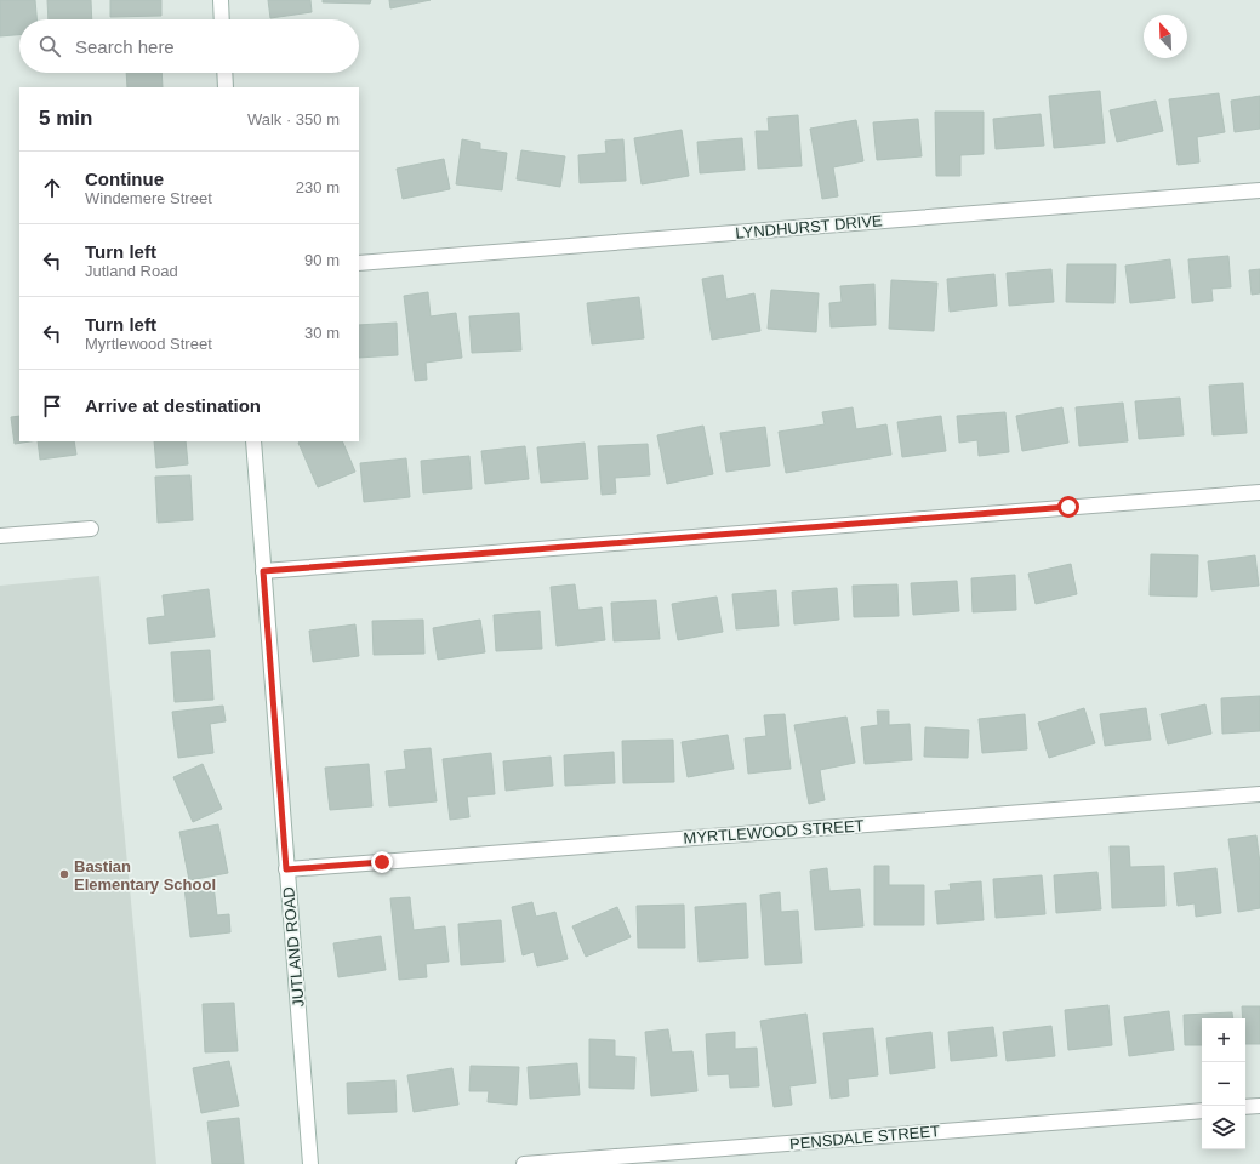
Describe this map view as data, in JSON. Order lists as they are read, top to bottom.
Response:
{
  "streets": {
    "street": [
      "LYNDHURST DRIVE",
      "MYRTLEWOOD STREET",
      "JUTLAND ROAD",
      "PENSDALE STREET"
    ]
  },
  "crossings": [
    ["MYRTLEWOOD STREET", "JUTLAND ROAD"]
  ],
  "places": ["Bastian Elementary School"],
  "north": "top left",
  "page": {
    "search": "Search here",
    "heading": ["5 min", "Walk · 350 m"],
    "list": [
      ["Continue", "Windemere Street", "230 m"],
      ["Turn left", "Jutland Road", "90 m"],
      ["Turn left", "Myrtlewood Street", "30 m"],
      "Arrive at destination"
    ],
    "map_buttons": ["+", "−"]
  }
}
